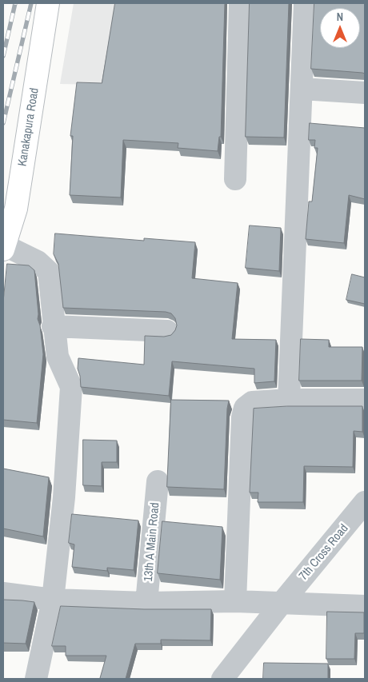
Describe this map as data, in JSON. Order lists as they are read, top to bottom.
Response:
{
  "streets": {
    "main road": ["Kanakapura Road"],
    "street": ["13th A Main Road", "7th Cross Road"]
  },
  "north": "top"
}
